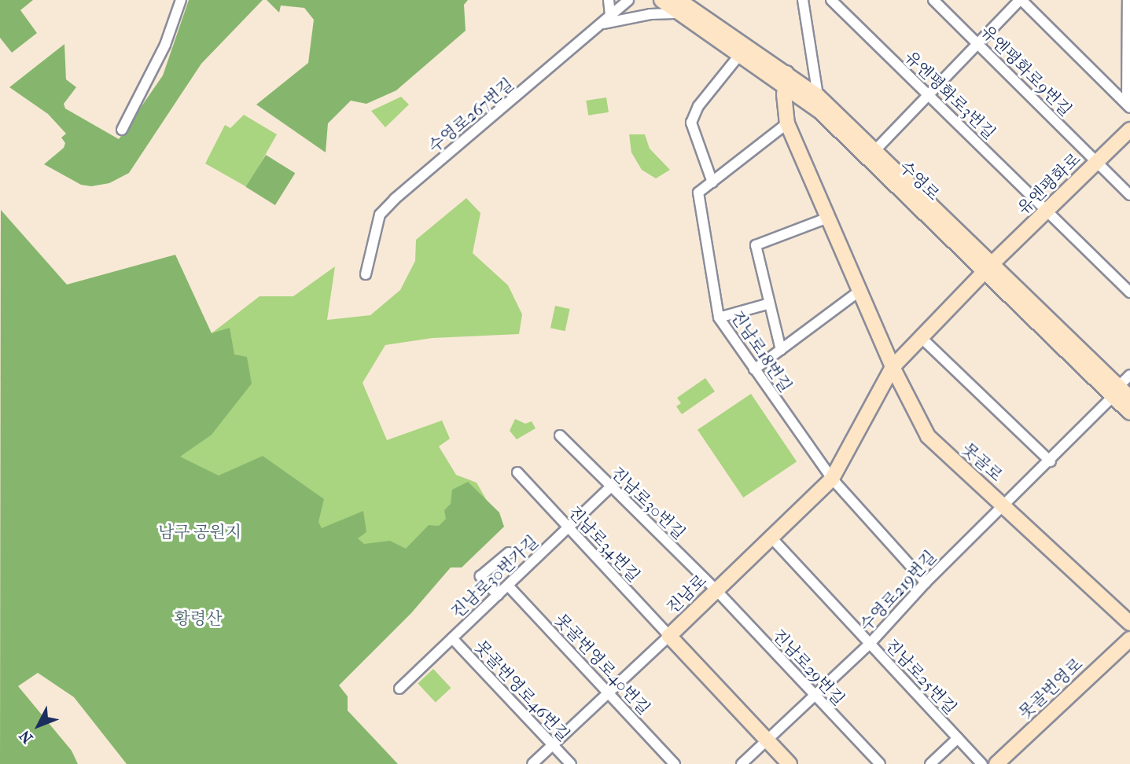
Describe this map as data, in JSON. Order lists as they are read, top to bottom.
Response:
{
  "streets": {
    "main road": [
      "수영로",
      "유엔평화로",
      "못골로",
      "진남로",
      "못골번영로"
    ],
    "street": [
      "유엔평화로9번길",
      "유엔평화로3번길",
      "수영로267번길",
      "진남로18번길",
      "진남로30번길",
      "진남로34번길",
      "진남로30번가길",
      "수영로219번길",
      "못골번영로40번길",
      "진남로29번길",
      "진남로25번길",
      "못골번영로46번길"
    ]
  },
  "crossings": [
    ["유엔평화로9번길", "유엔평화로"],
    ["유엔평화로3번길", "유엔평화로"],
    ["수영로", "유엔평화로"],
    ["수영로", "못골로"],
    ["수영로", "수영로219번길"],
    ["수영로", "진남로"],
    ["유엔평화로", "진남로"],
    ["진남로18번길", "진남로"],
    ["못골로", "수영로219번길"],
    ["못골로", "진남로"],
    ["진남로30번길", "진남로30번가길"],
    ["진남로30번길", "진남로"],
    ["진남로30번길", "진남로29번길"],
    ["진남로34번길", "진남로30번가길"],
    ["진남로34번길", "진남로"],
    ["진남로30번가길", "못골번영로40번길"],
    ["진남로30번가길", "못골번영로46번길"],
    ["수영로219번길", "진남로"],
    ["수영로219번길", "진남로29번길"],
    ["수영로219번길", "진남로25번길"],
    ["진남로", "진남로29번길"],
    ["진남로", "진남로25번길"]
  ],
  "parks": ["남구 공원지", "황령산"],
  "north": "bottom left"
}
